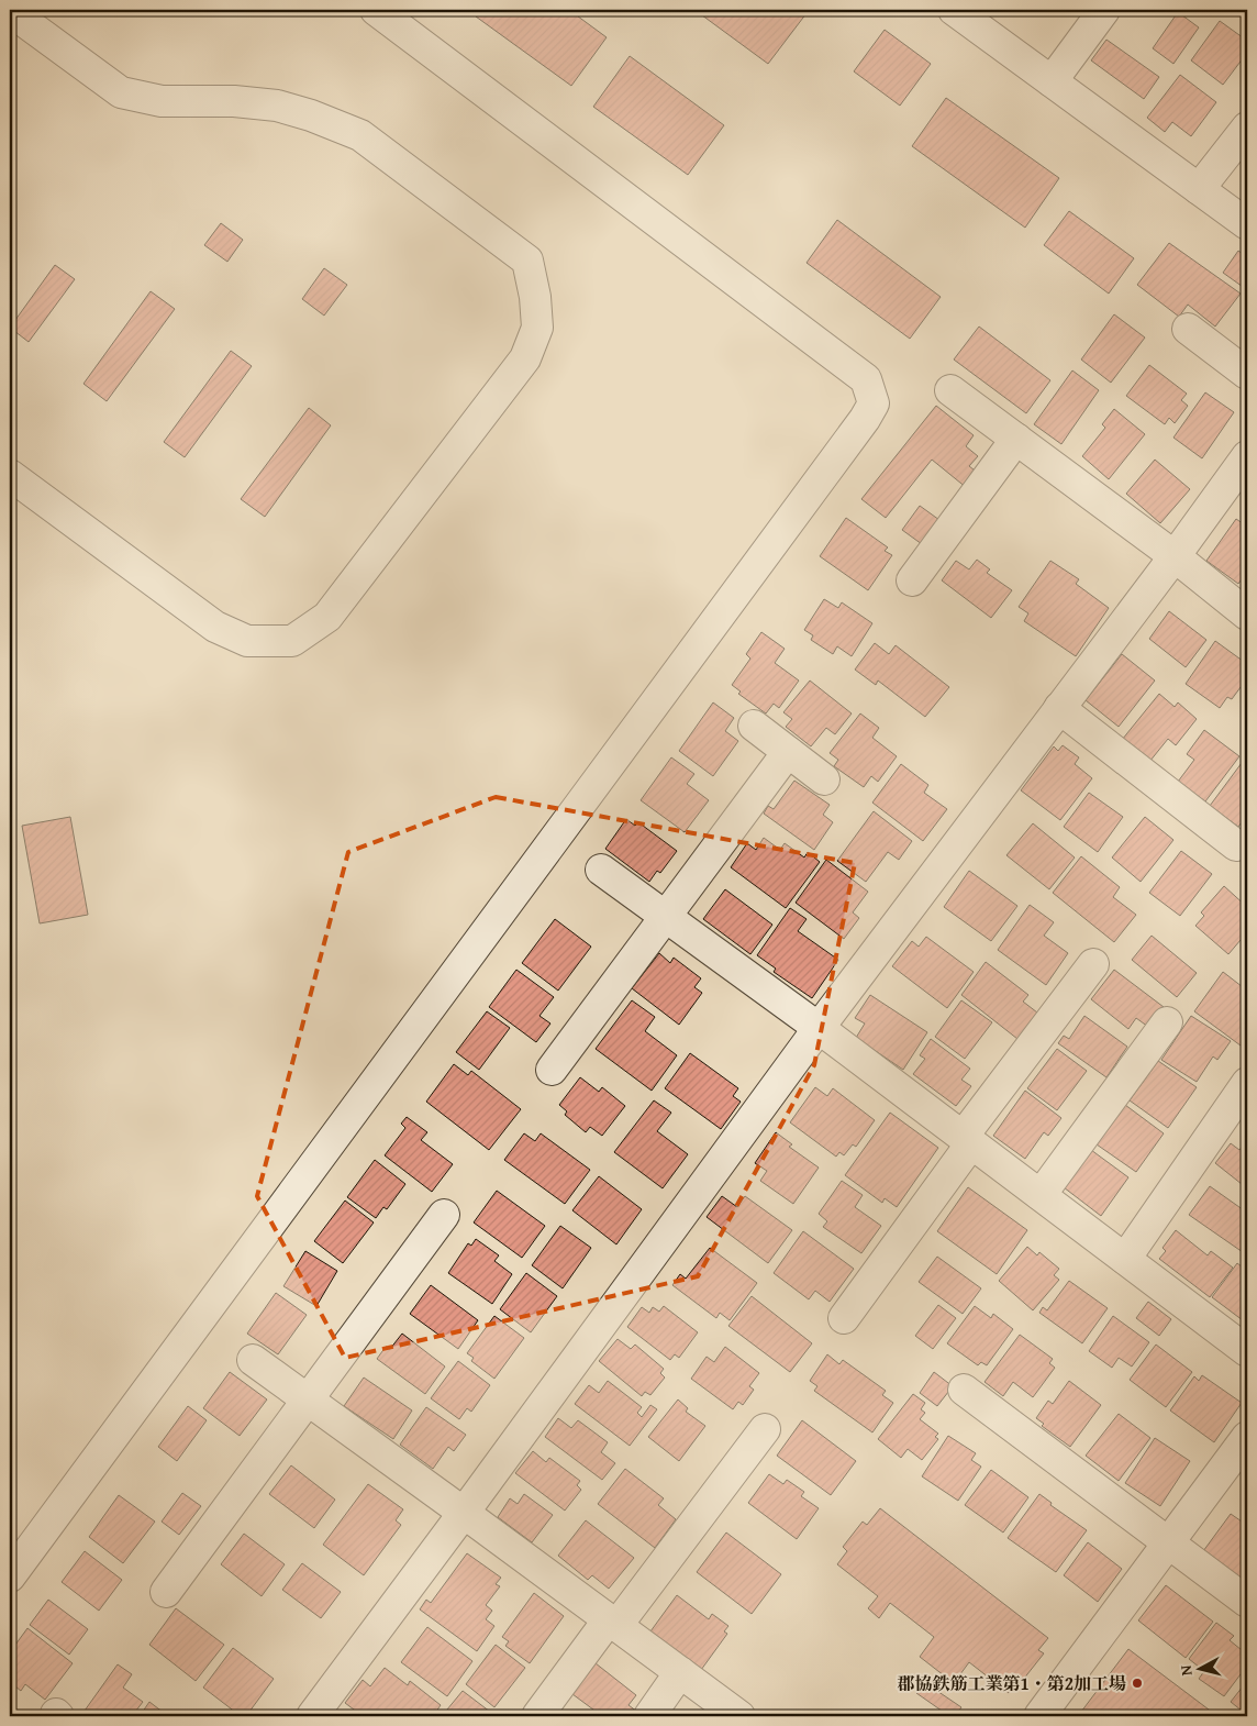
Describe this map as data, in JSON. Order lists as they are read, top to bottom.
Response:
{
  "places": ["郡協鉄筋工業第1・第2加工場"],
  "north": "left"
}
